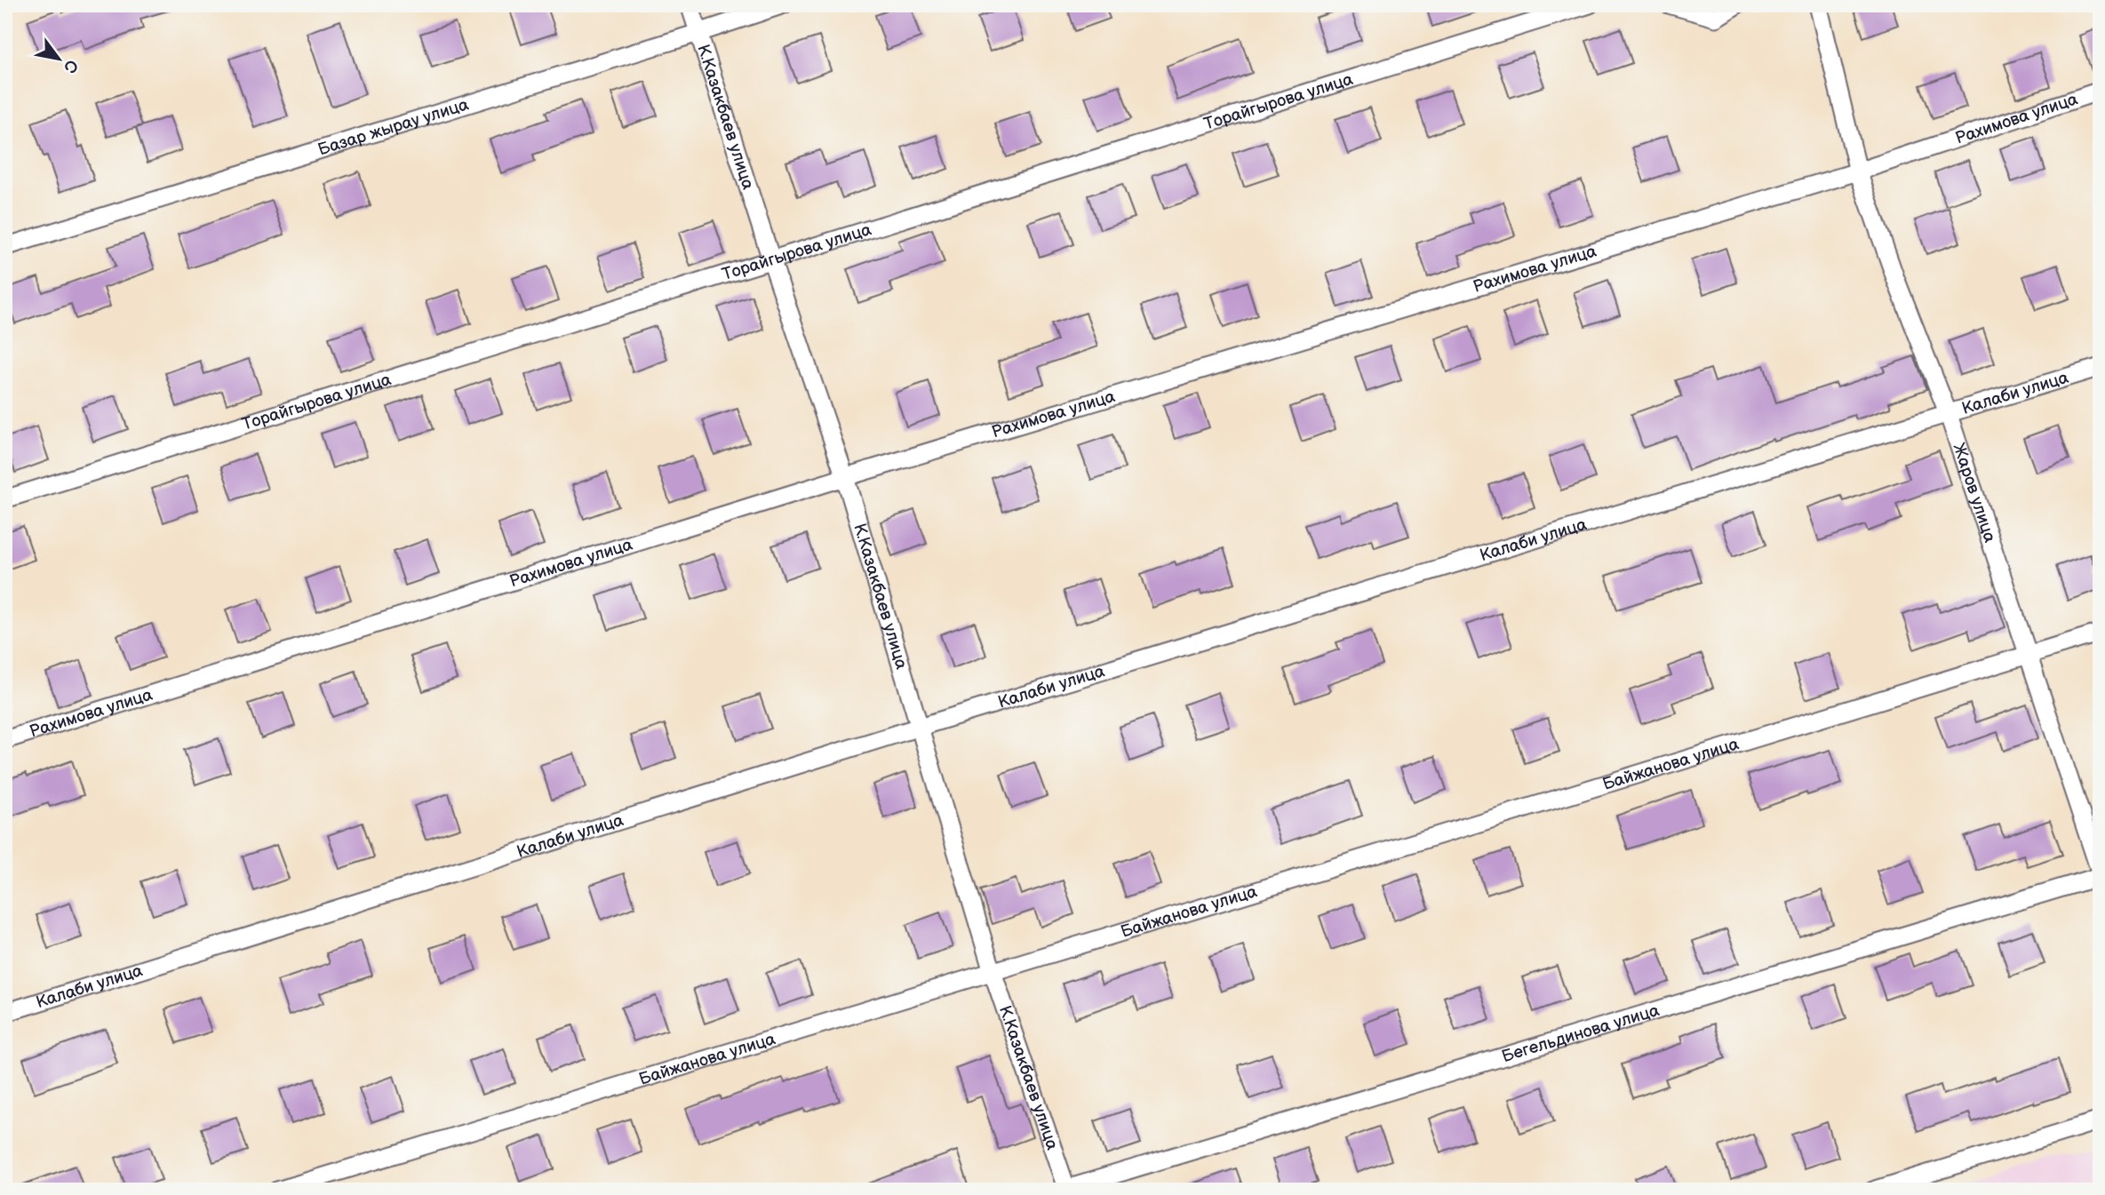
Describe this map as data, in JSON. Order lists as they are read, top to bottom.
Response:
{
  "streets": {
    "street": [
      "Торайгырова улица",
      "К.Казакбаев улица",
      "Рахимова улица",
      "Базар жырау улица",
      "Калаби улица",
      "Жаров улица",
      "Байжанова улица",
      "Бегельдинова улица"
    ]
  },
  "crossings": [
    ["Торайгырова улица", "К.Казакбаев улица"],
    ["К.Казакбаев улица", "Рахимова улица"],
    ["К.Казакбаев улица", "Базар жырау улица"],
    ["К.Казакбаев улица", "Калаби улица"],
    ["К.Казакбаев улица", "Байжанова улица"],
    ["К.Казакбаев улица", "Бегельдинова улица"],
    ["Рахимова улица", "Жаров улица"],
    ["Калаби улица", "Жаров улица"],
    ["Жаров улица", "Байжанова улица"],
    ["Жаров улица", "Бегельдинова улица"]
  ],
  "north": "bottom right"
}
